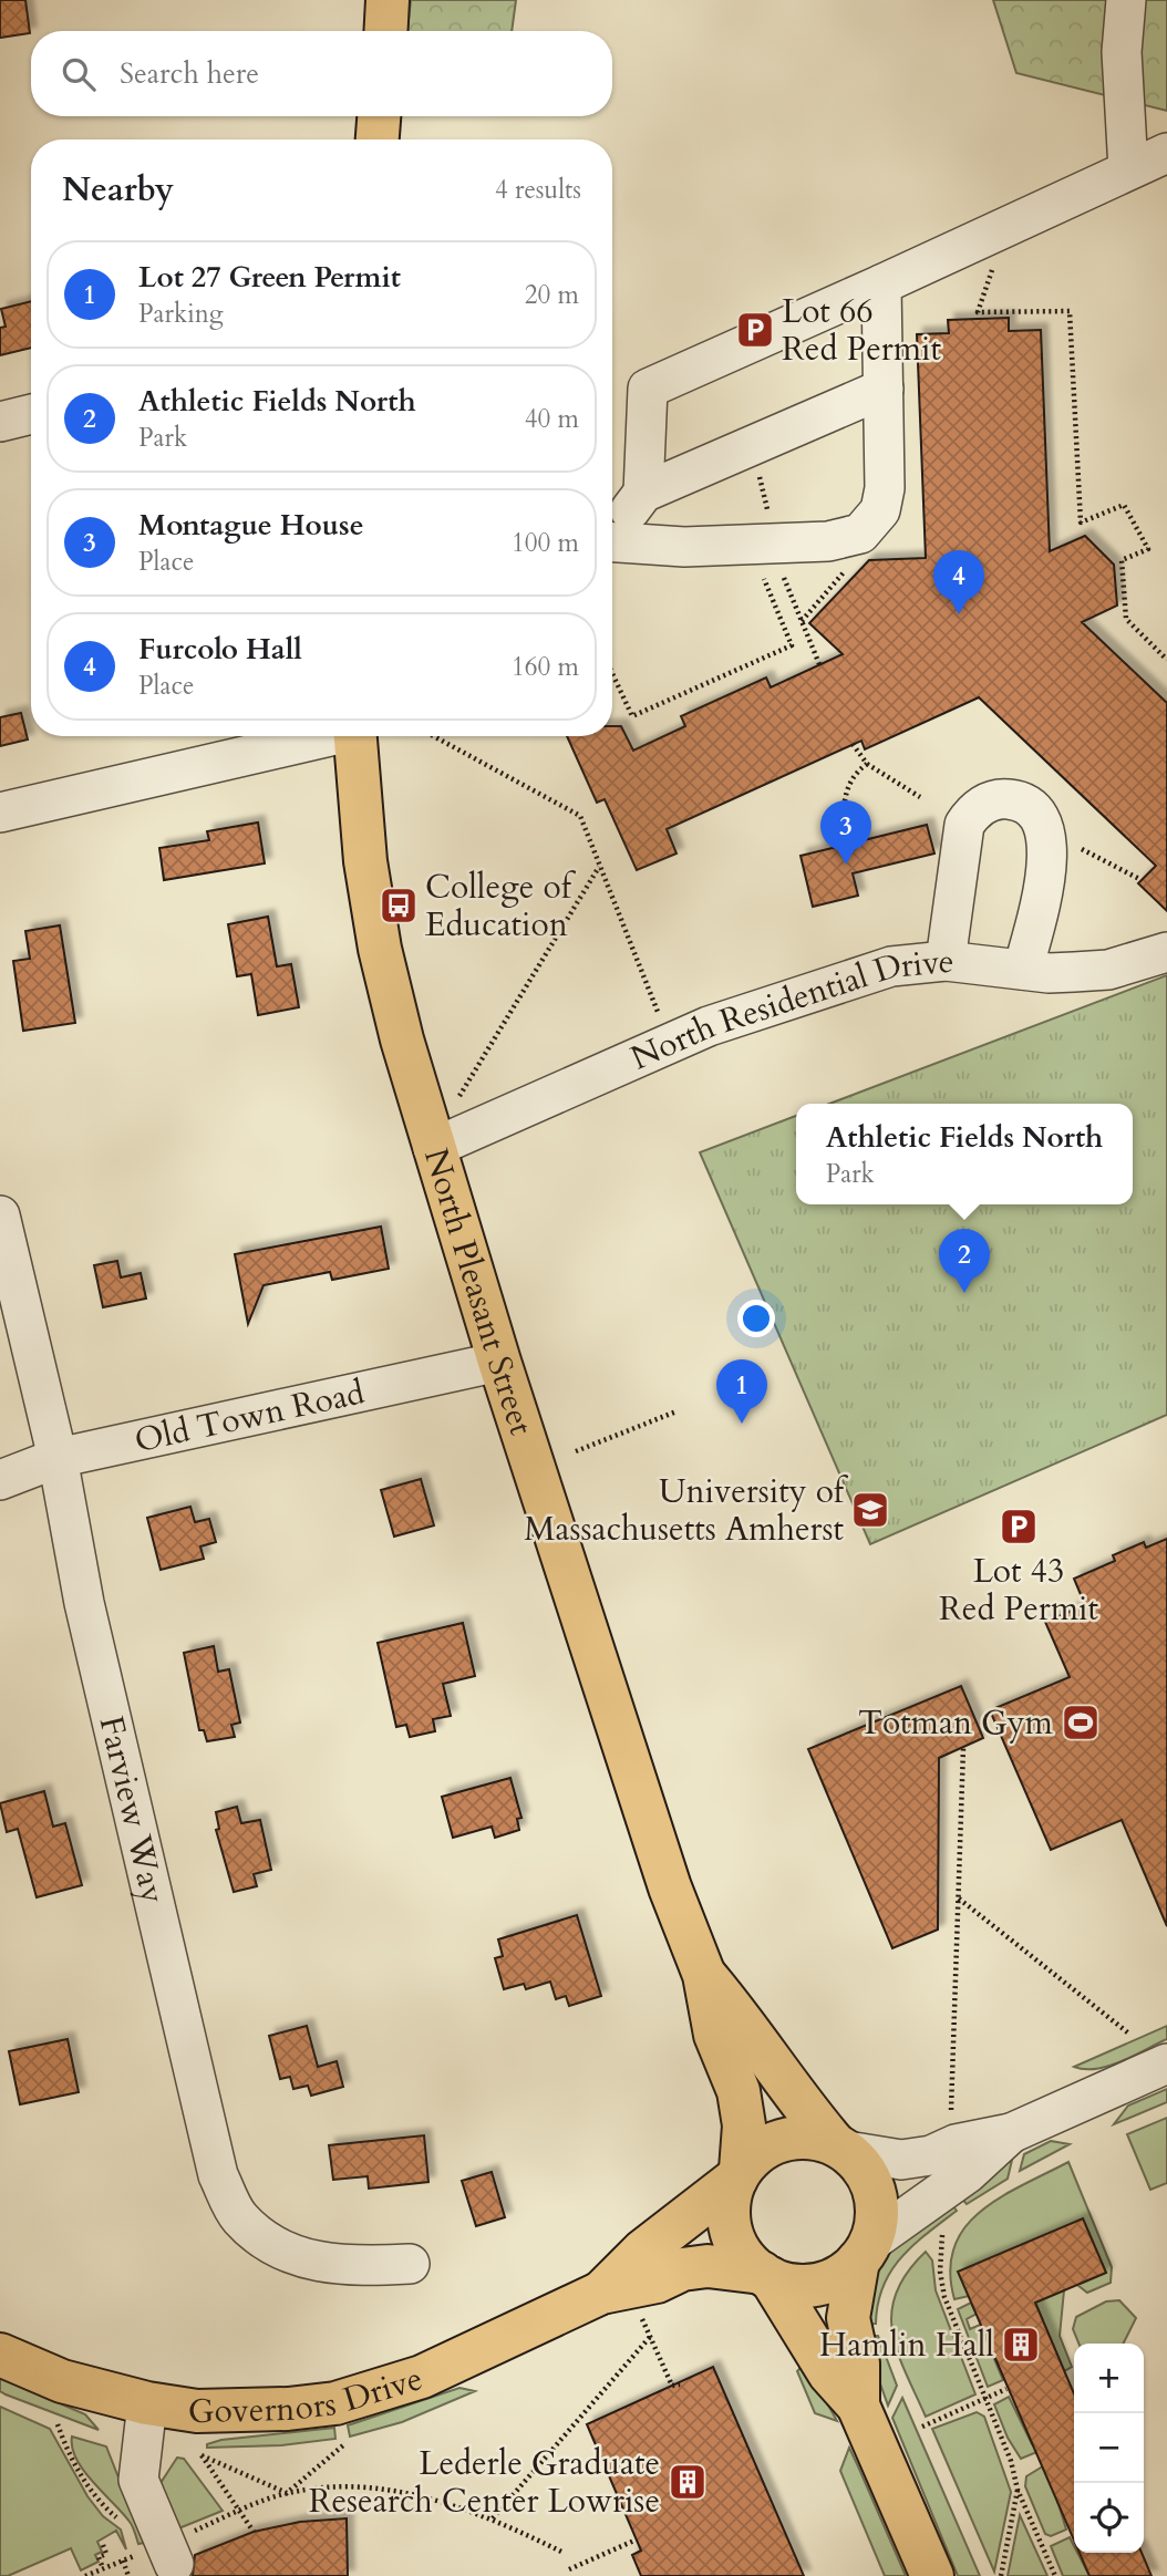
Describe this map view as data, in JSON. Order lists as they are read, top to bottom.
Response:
{
  "streets": {
    "main road": ["North Pleasant Street", "Governors Drive"],
    "street": ["North Residential Drive", "Old Town Road", "Farview Way"]
  },
  "crossings": [
    ["North Residential Drive", "North Pleasant Street"],
    ["North Pleasant Street", "Old Town Road"],
    ["North Pleasant Street", "Governors Drive"],
    ["Old Town Road", "Farview Way"]
  ],
  "places": {
    "parking": ["Lot 66 Red Permit", "Lot 43 Red Permit"],
    "bus stop": ["College of Education"],
    "school or university": ["University of Massachusetts Amherst"],
    "sports": ["Totman Gym"],
    "building": ["Hamlin Hall", "Lederle Graduate Research Center Lowrise"]
  },
  "page": {
    "search": "Search here",
    "heading": ["Nearby", "4 results"],
    "list": [
      {
        "mark": "1",
        "name": "Lot 27 Green Permit",
        "note": "Parking",
        "value": "20 m"
      },
      {
        "mark": "2",
        "name": "Athletic Fields North",
        "note": "Park",
        "value": "40 m"
      },
      {
        "mark": "3",
        "name": "Montague House",
        "note": "Place",
        "value": "100 m"
      },
      {
        "mark": "4",
        "name": "Furcolo Hall",
        "note": "Place",
        "value": "160 m"
      }
    ],
    "pins": [
      "4",
      "3",
      "2",
      "1"
    ],
    "popup": ["Athletic Fields North", "Park"],
    "map_buttons": ["+", "−"]
  }
}
